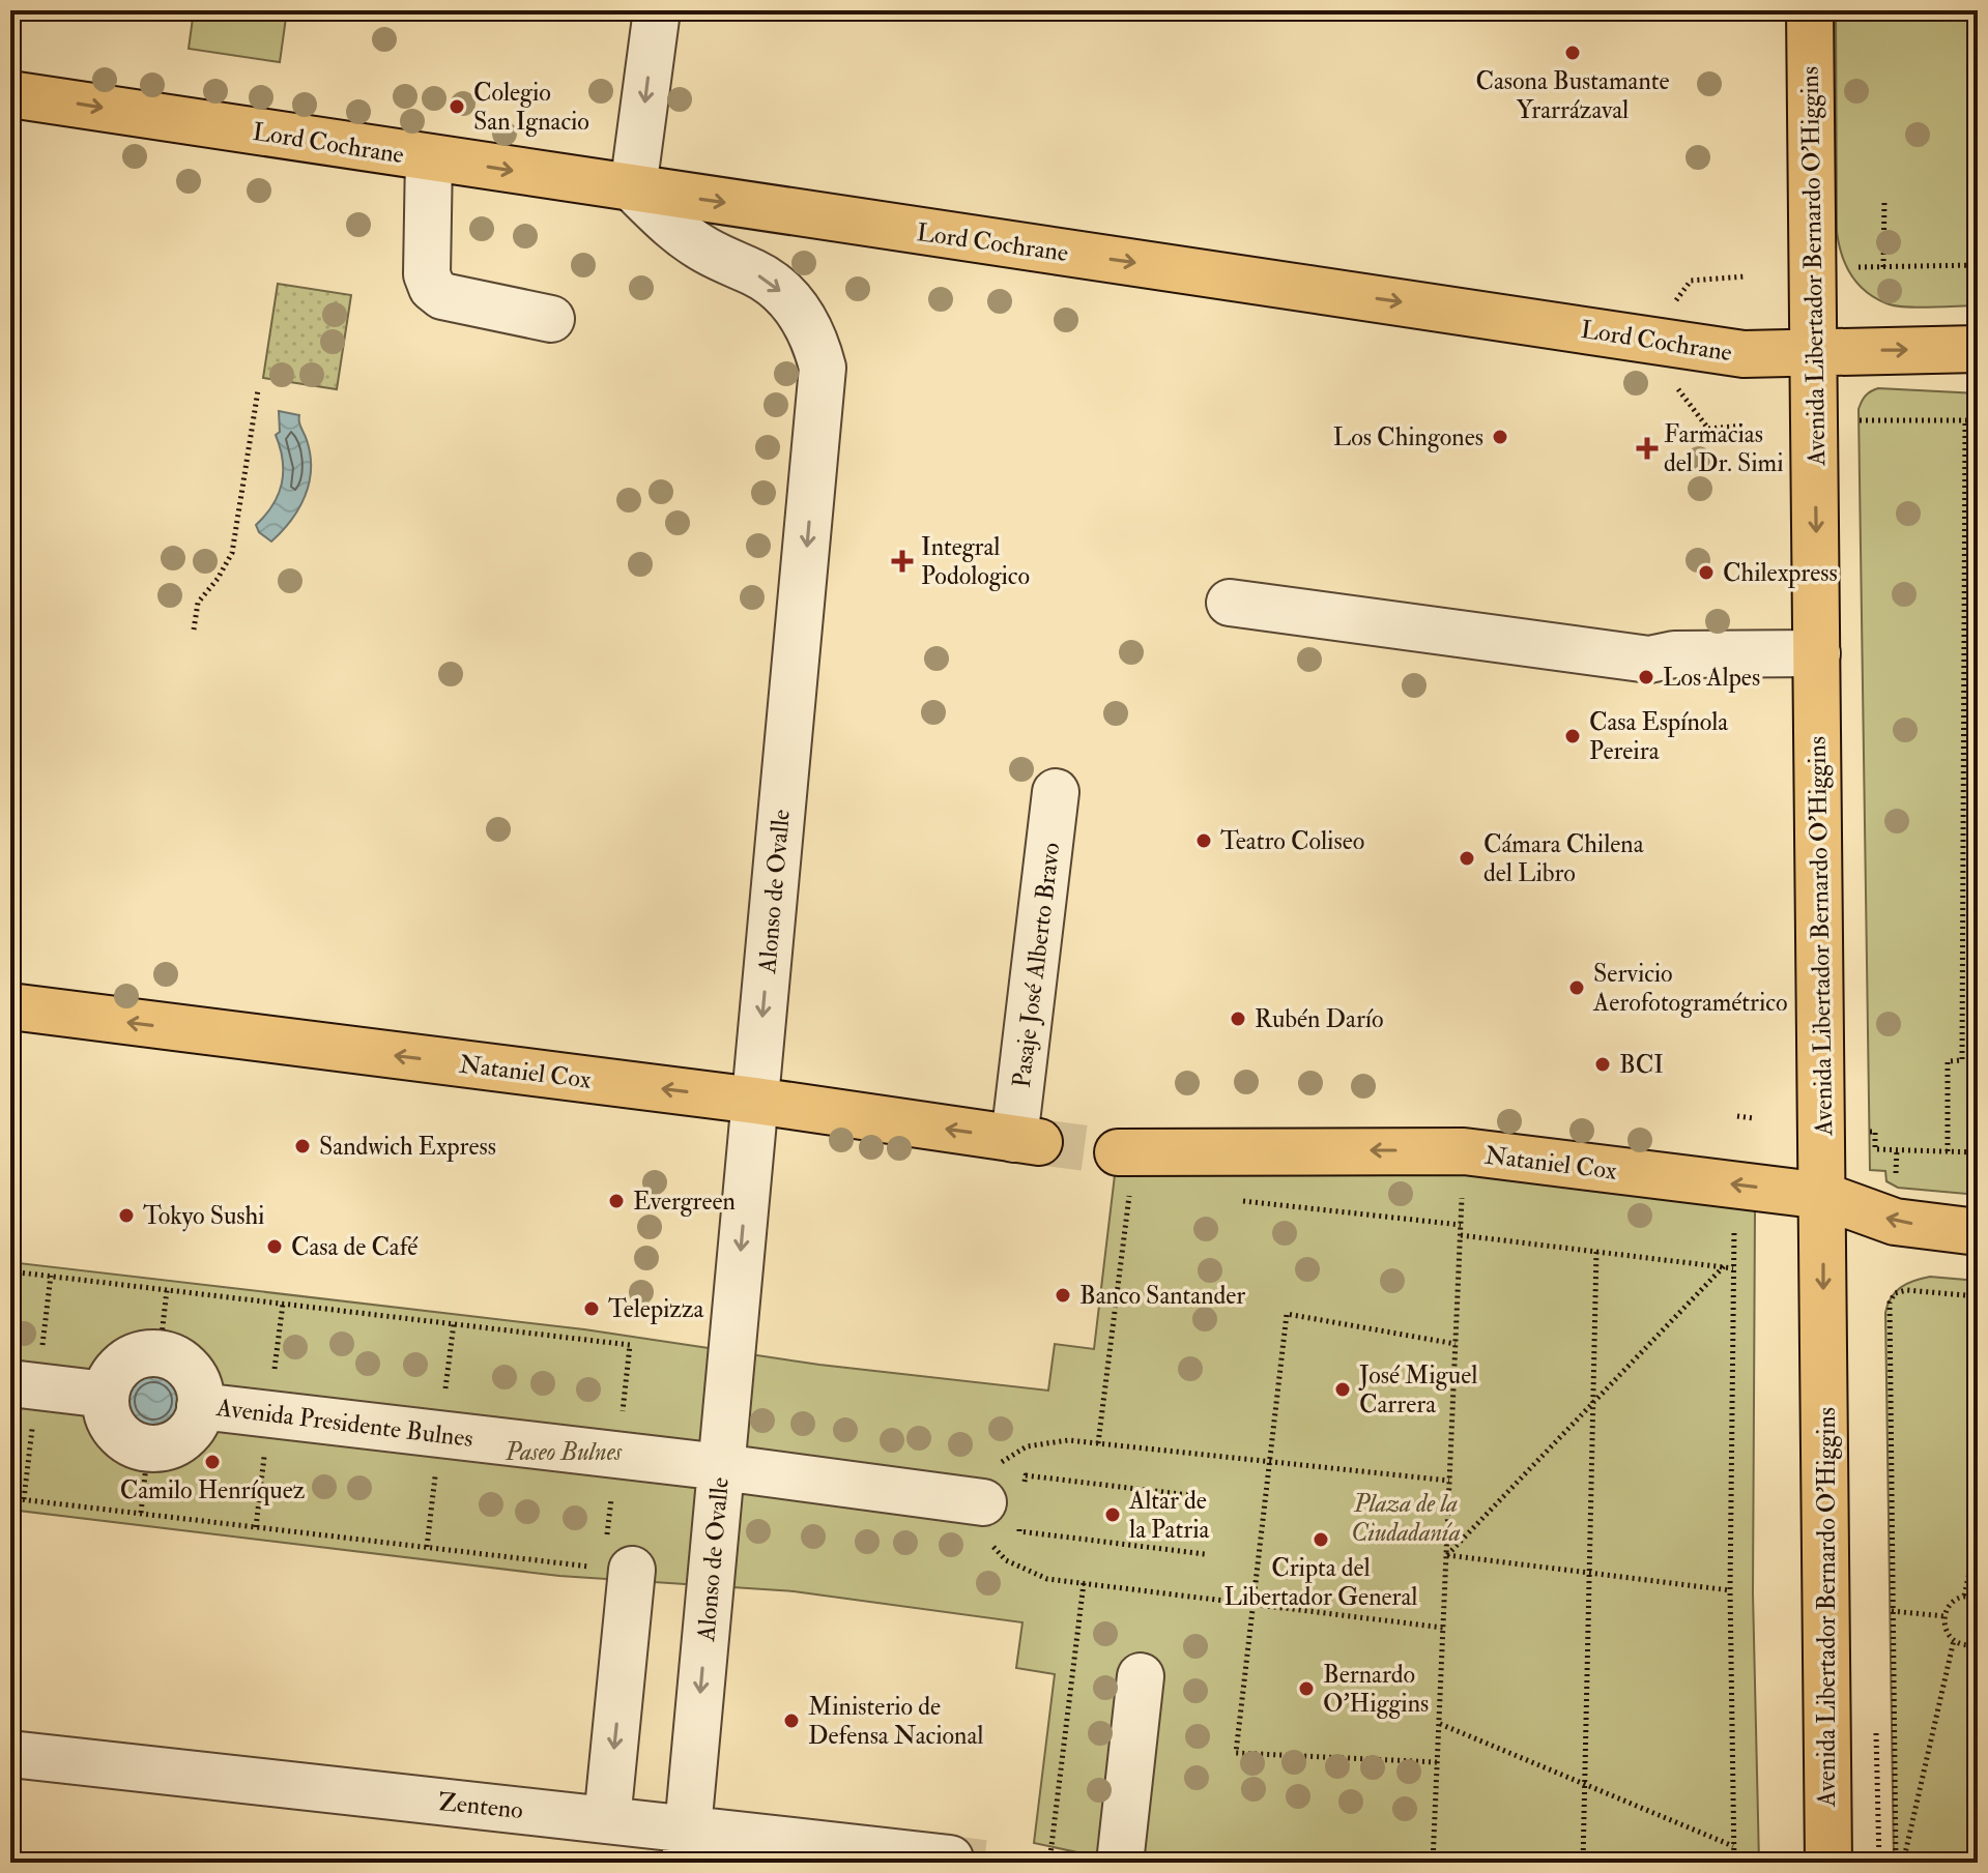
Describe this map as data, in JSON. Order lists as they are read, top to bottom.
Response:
{
  "streets": {
    "main road": ["Lord Cochrane", "Avenida Libertador Bernardo O'Higgins", "Nataniel Cox"],
    "street": [
      "Alonso de Ovalle",
      "Pasaje José Alberto Bravo",
      "Avenida Presidente Bulnes",
      "Zenteno"
    ]
  },
  "crossings": [
    ["Lord Cochrane", "Avenida Libertador Bernardo O'Higgins"],
    ["Lord Cochrane", "Alonso de Ovalle"],
    ["Avenida Libertador Bernardo O'Higgins", "Nataniel Cox"],
    ["Alonso de Ovalle", "Nataniel Cox"],
    ["Alonso de Ovalle", "Avenida Presidente Bulnes"],
    ["Alonso de Ovalle", "Zenteno"],
    ["Pasaje José Alberto Bravo", "Nataniel Cox"]
  ],
  "one_way": [
    "Lord Cochrane",
    "Avenida Libertador Bernardo O'Higgins",
    "Alonso de Ovalle",
    "Nataniel Cox"
  ],
  "parks": ["Paseo Bulnes", "Plaza de la Ciudadanía"],
  "places": {
    "other": [
      "Casona Bustamante Yrarrázaval",
      "Colegio San Ignacio",
      "Los Chingones",
      "Chilexpress",
      "Los Alpes",
      "Casa Espínola Pereira",
      "Teatro Coliseo",
      "Cámara Chilena del Libro",
      "Servicio Aerofotogramétrico",
      "Rubén Darío",
      "BCI",
      "Sandwich Express",
      "Evergreen",
      "Tokyo Sushi",
      "Casa de Café",
      "Banco Santander",
      "Telepizza",
      "José Miguel Carrera",
      "Camilo Henríquez",
      "Altar de la Patria",
      "Cripta del Libertador General",
      "Bernardo O'Higgins",
      "Ministerio de Defensa Nacional"
    ],
    "health": ["Farmacias del Dr. Simi", "Integral Podologico"]
  }
}
